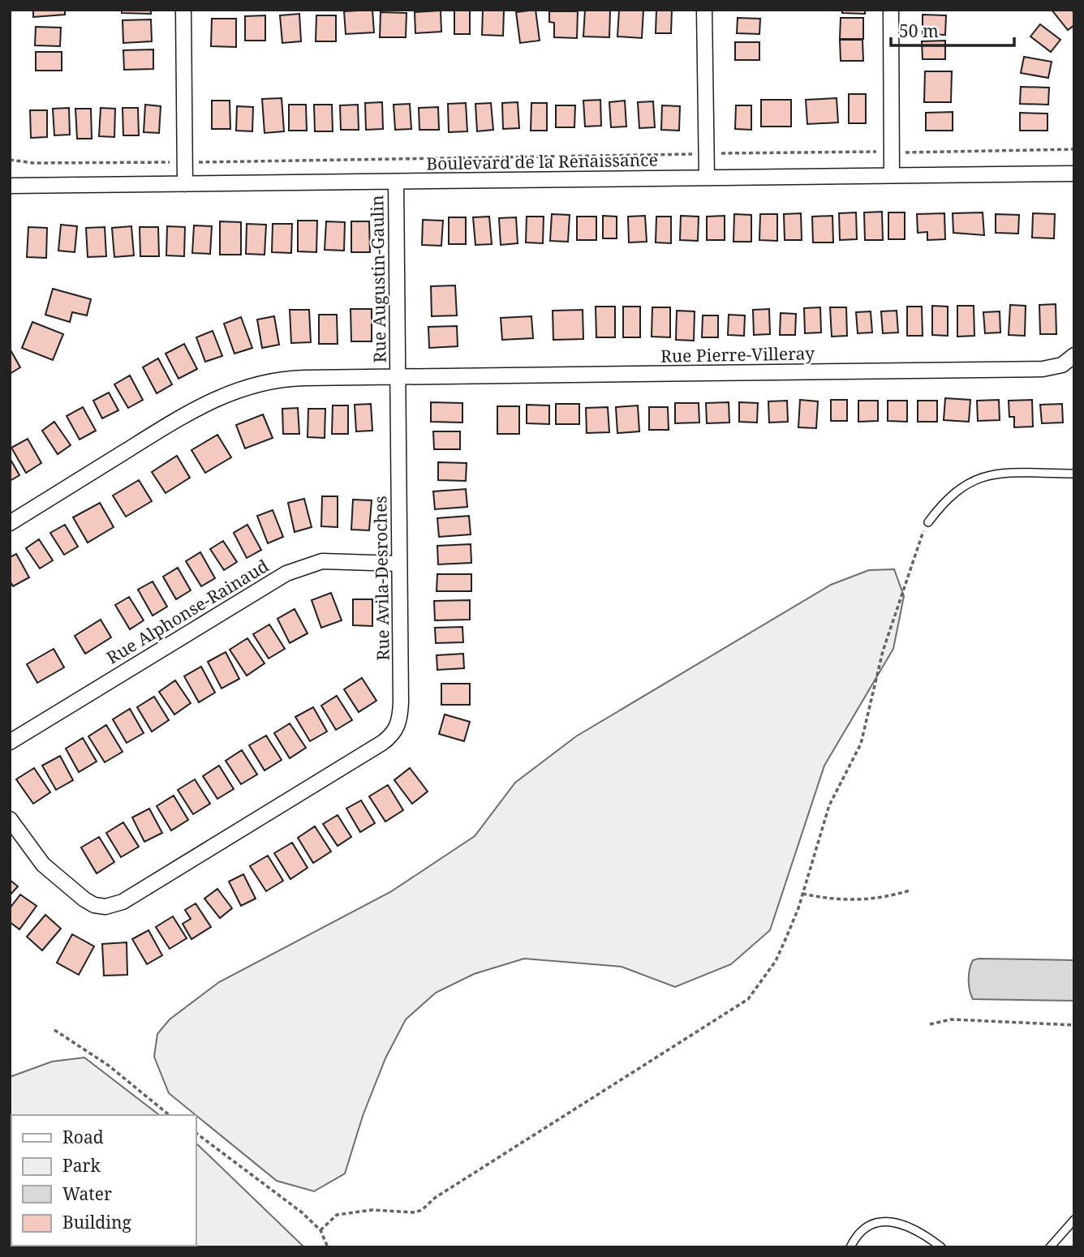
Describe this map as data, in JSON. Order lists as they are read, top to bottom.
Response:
{
  "streets": {
    "street": [
      "Boulevard de la Renaissance",
      "Rue Augustin-Gaulin",
      "Rue Pierre-Villeray",
      "Rue Avila-Desroches",
      "Rue Alphonse-Rainaud"
    ]
  },
  "crossings": [
    ["Boulevard de la Renaissance", "Rue Augustin-Gaulin"],
    ["Rue Augustin-Gaulin", "Rue Pierre-Villeray"],
    ["Rue Augustin-Gaulin", "Rue Avila-Desroches"],
    ["Rue Pierre-Villeray", "Rue Avila-Desroches"],
    ["Rue Avila-Desroches", "Rue Alphonse-Rainaud"]
  ],
  "legend": [
    "Road",
    "Park",
    "Water",
    "Building"
  ],
  "scale_bar": "50 m"
}
